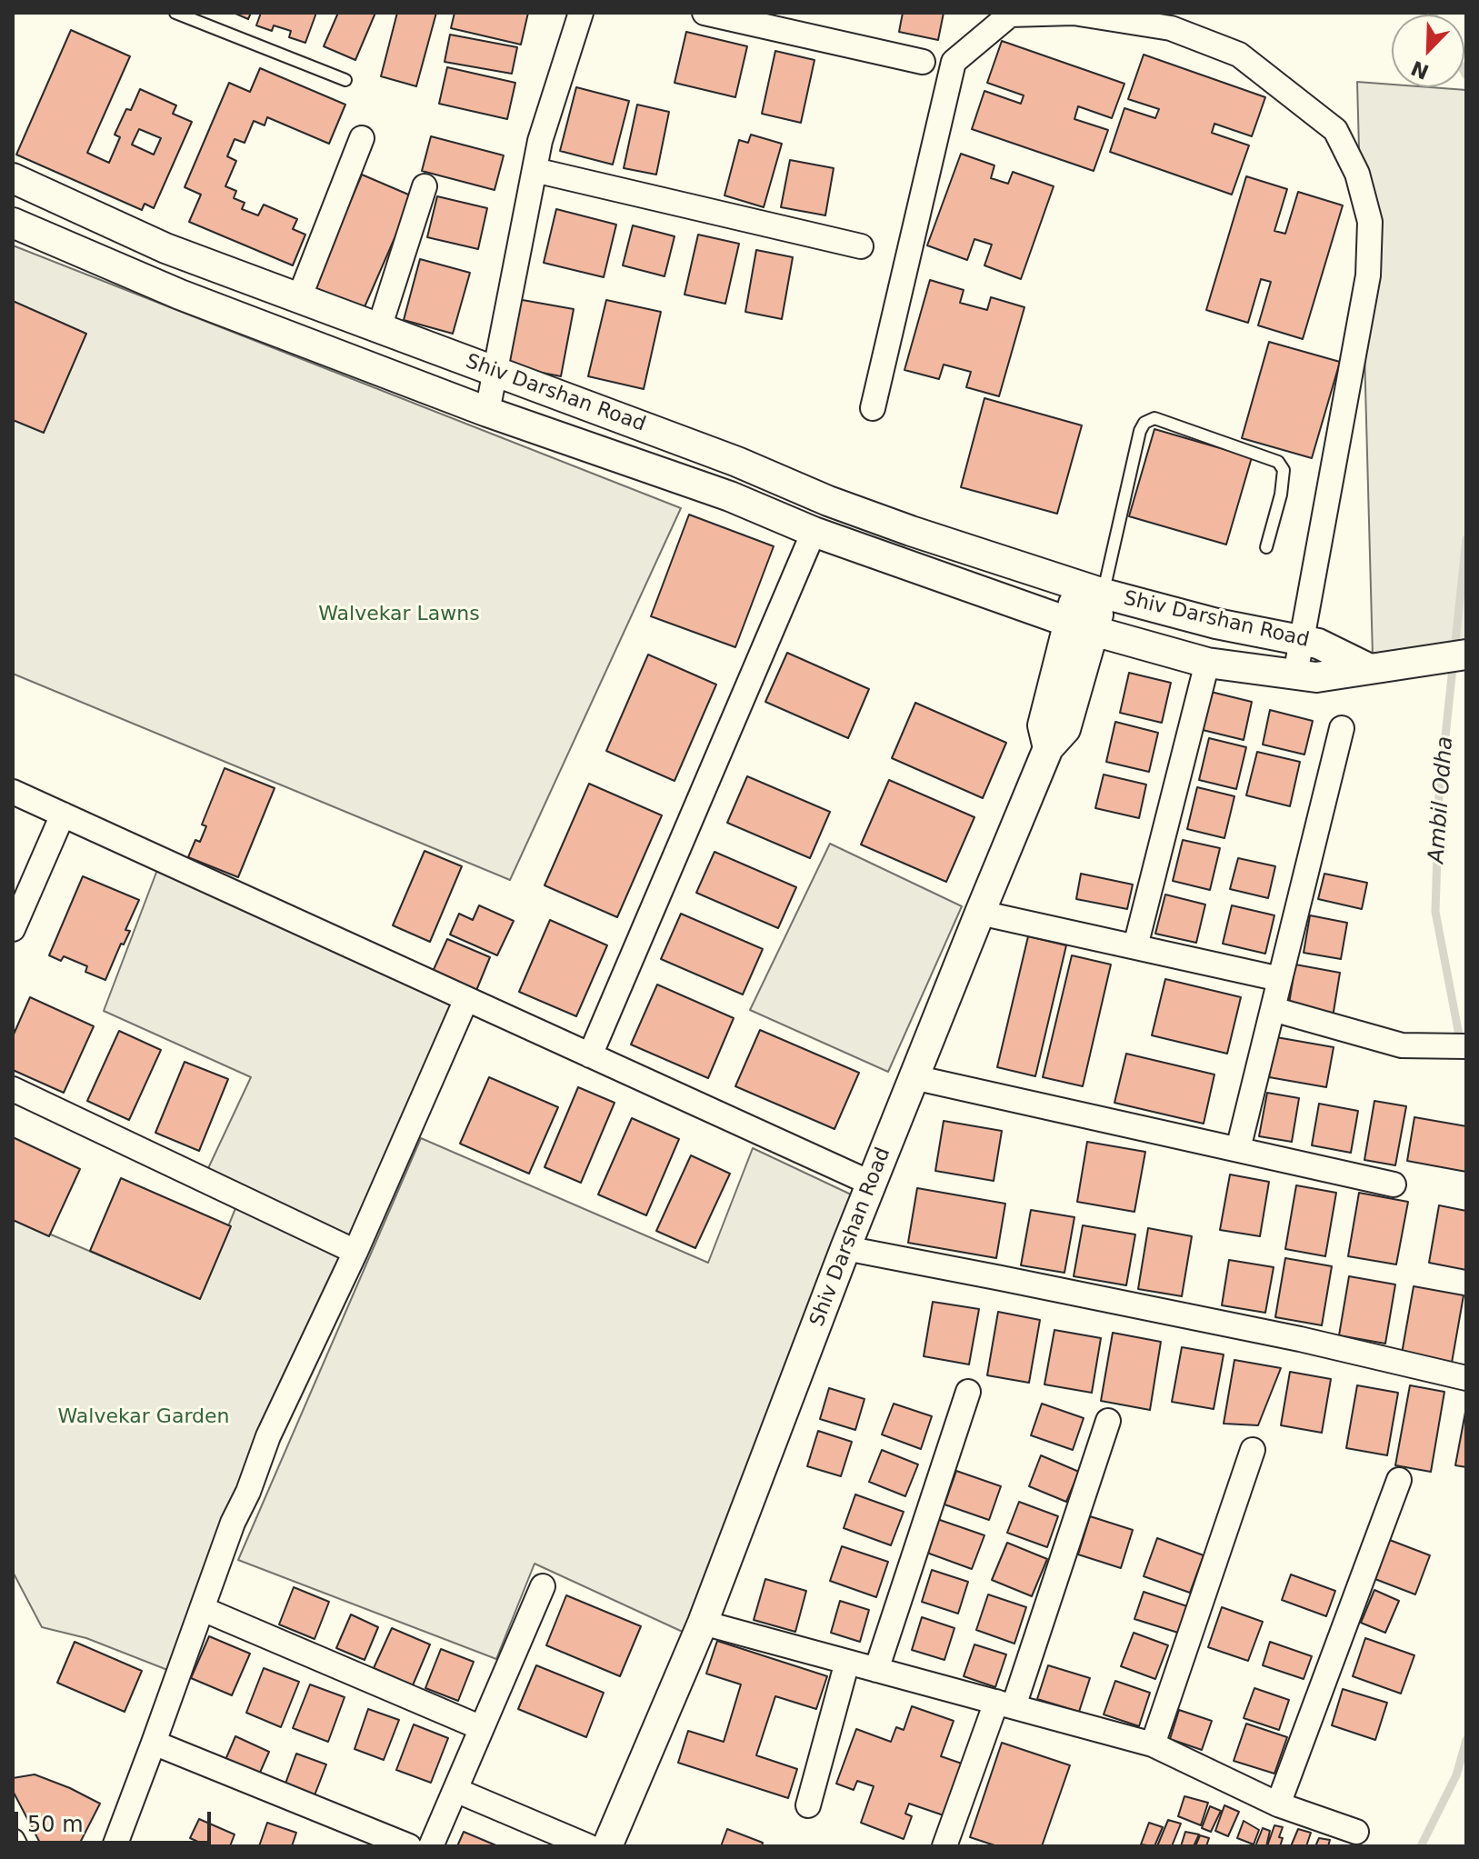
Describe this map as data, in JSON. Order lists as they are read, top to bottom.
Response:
{
  "streets": {
    "street": ["Shiv Darshan Road"]
  },
  "water": ["Ambil Odha"],
  "parks": ["Walvekar Lawns", "Walvekar Garden"],
  "scale_bar": "50 m",
  "north": "bottom left"
}
